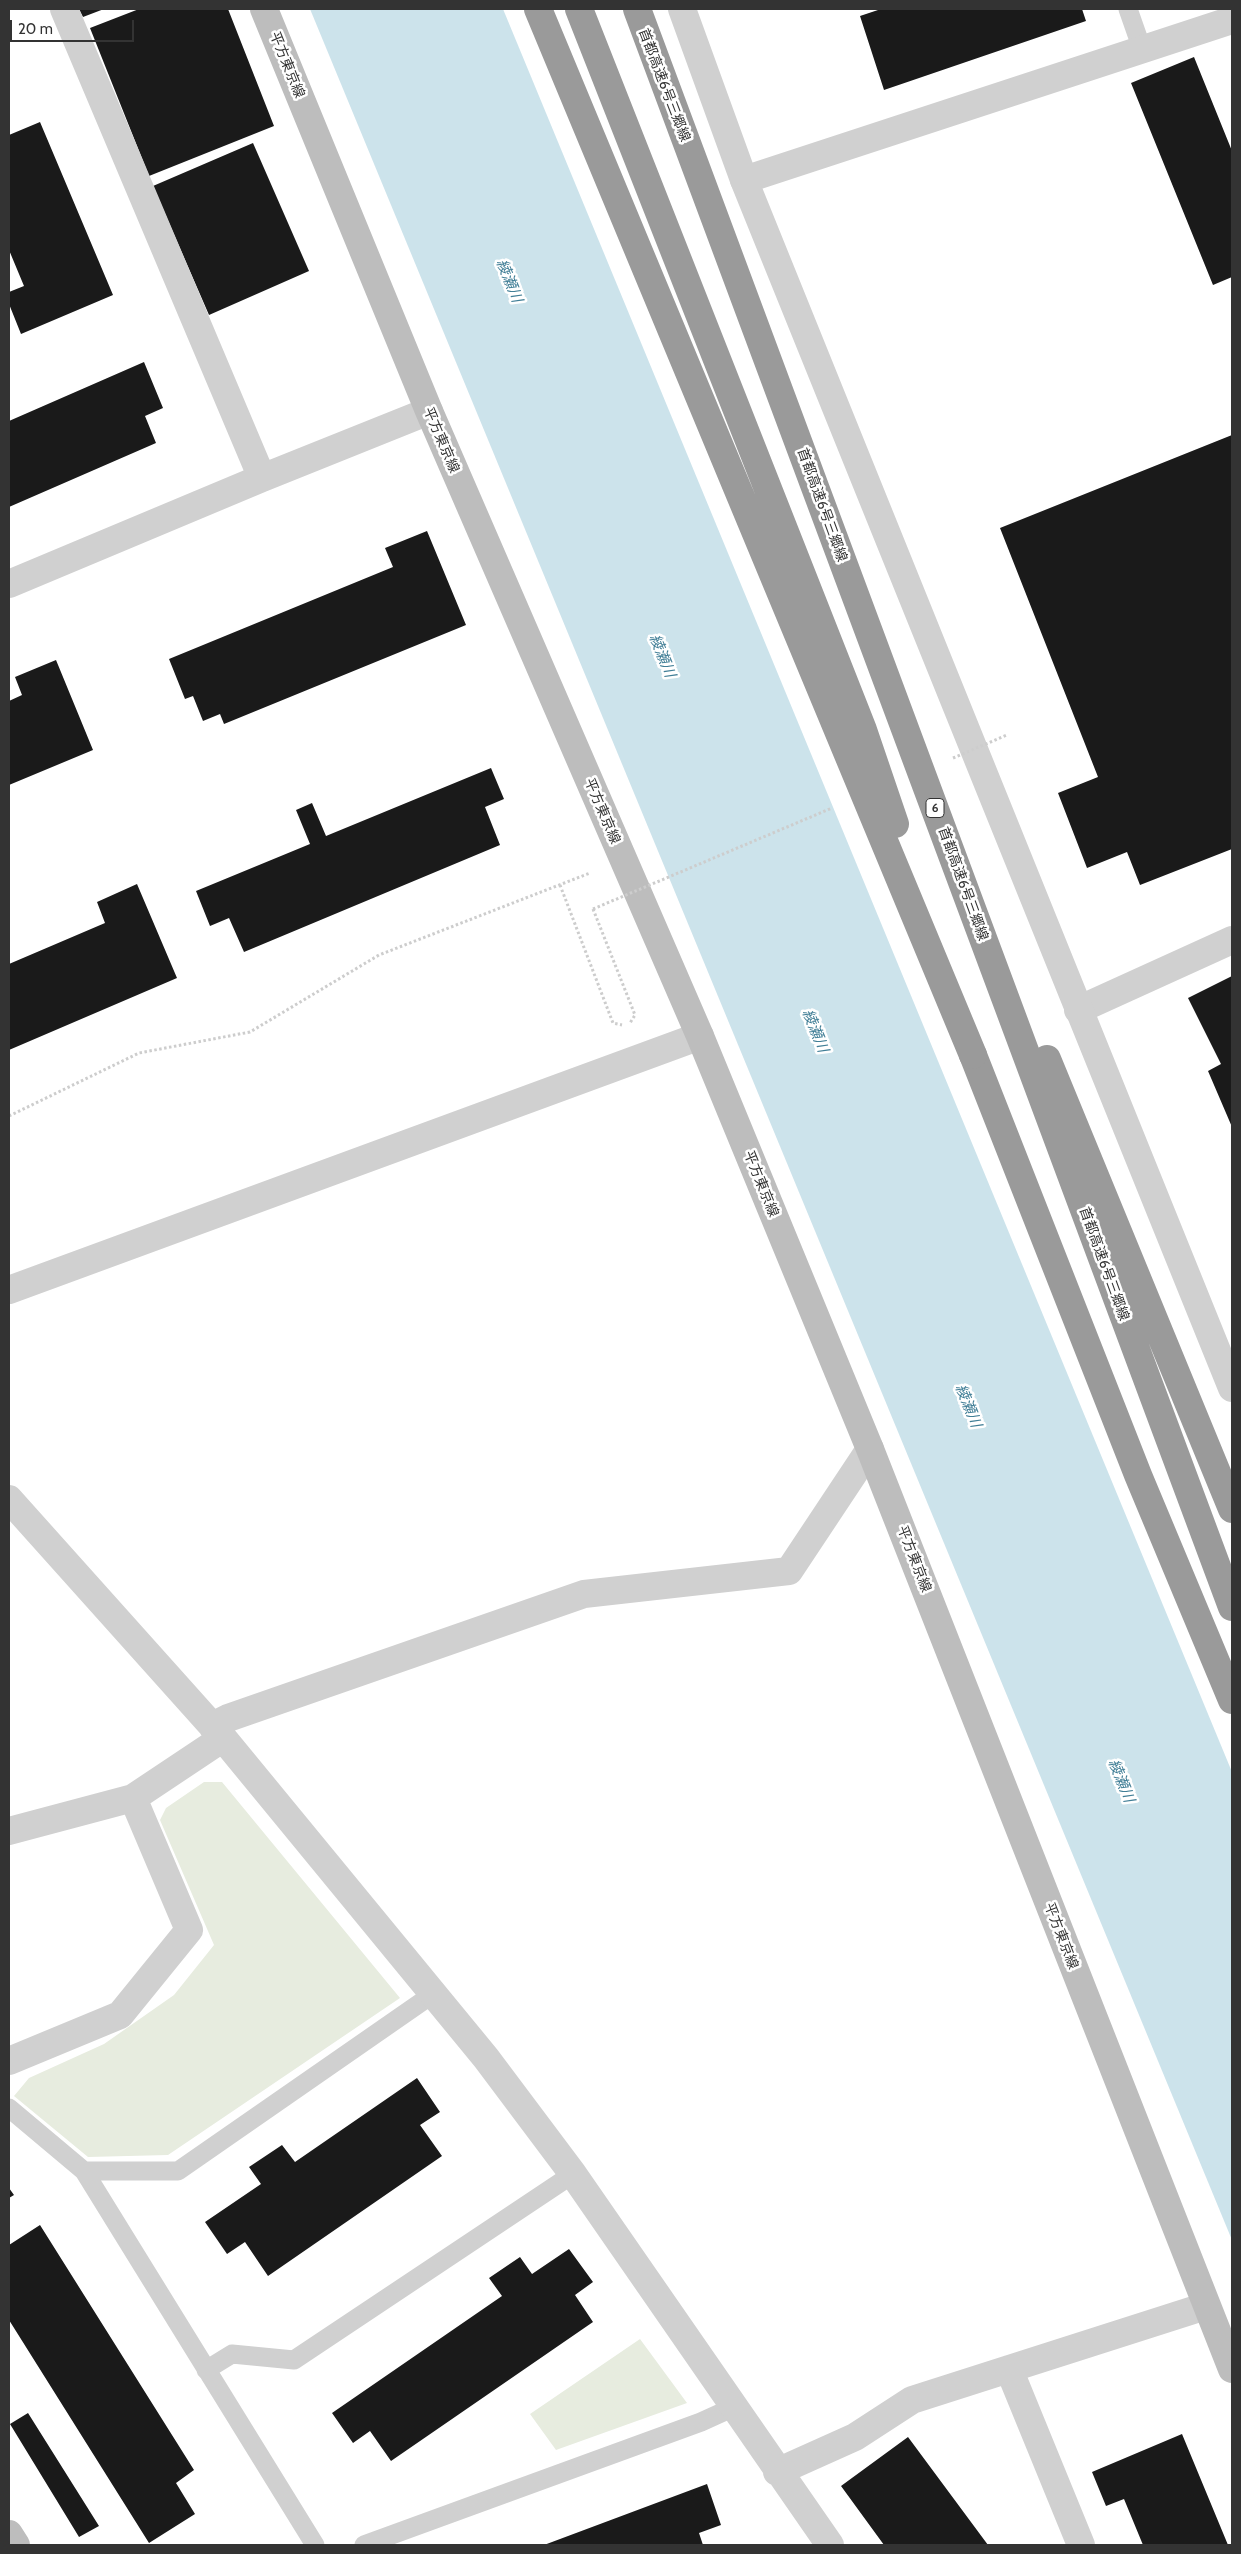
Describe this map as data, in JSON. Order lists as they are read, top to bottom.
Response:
{
  "streets": {
    "highway": ["首都高速6号三郷線", "6"],
    "main road": ["平方東京線"]
  },
  "water": ["綾瀬川"],
  "scale_bar": "20 m"
}
